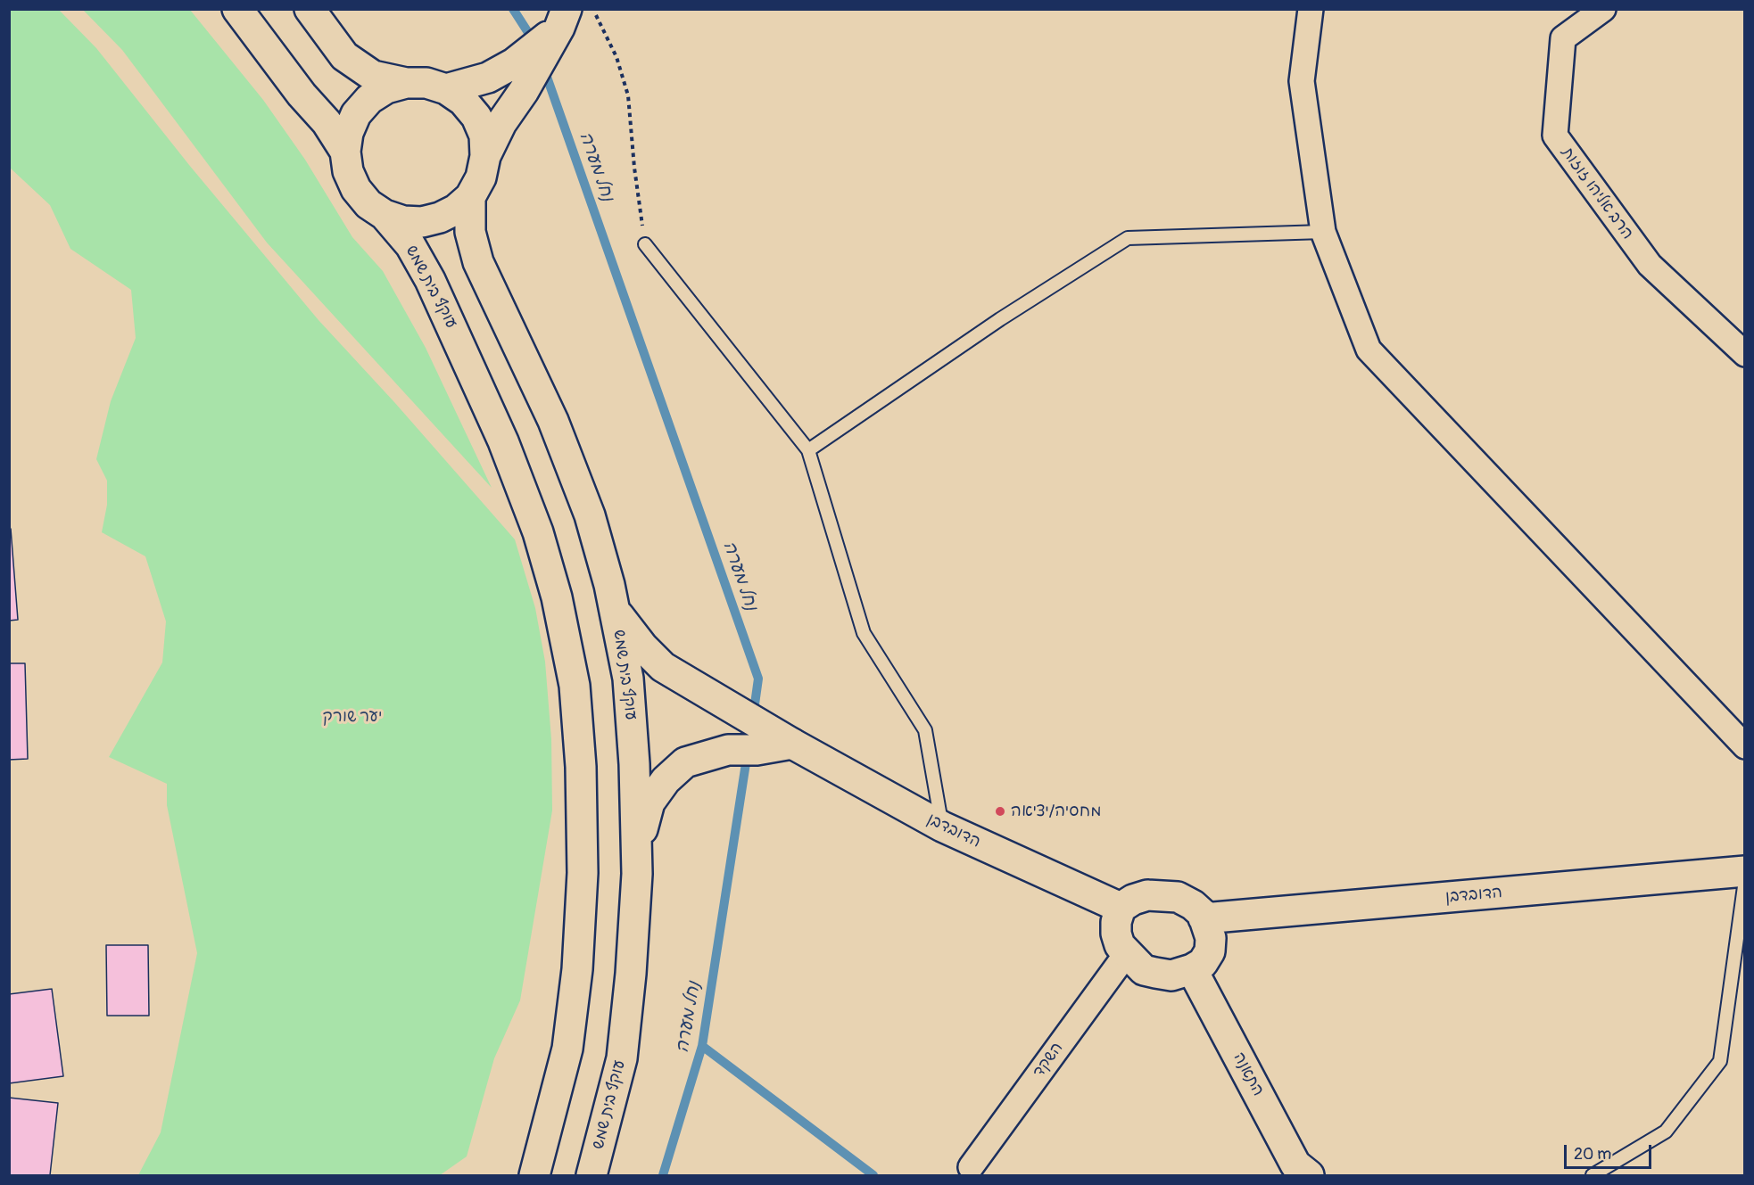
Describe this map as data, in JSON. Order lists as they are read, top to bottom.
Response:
{
  "streets": {
    "main road": ["עוקף בית שמש", "הדובדבן", "התאנה"],
    "street": ["הרב אליהו זוזות", "השקד"]
  },
  "crossings": [
    ["עוקף בית שמש", "הדובדבן"],
    ["הדובדבן", "השקד"],
    ["הדובדבן", "התאנה"],
    ["השקד", "התאנה"]
  ],
  "water": ["נחל מערה"],
  "parks": ["יער שורק"],
  "places": ["מחסיה/יציאה"],
  "scale_bar": "20 m"
}
